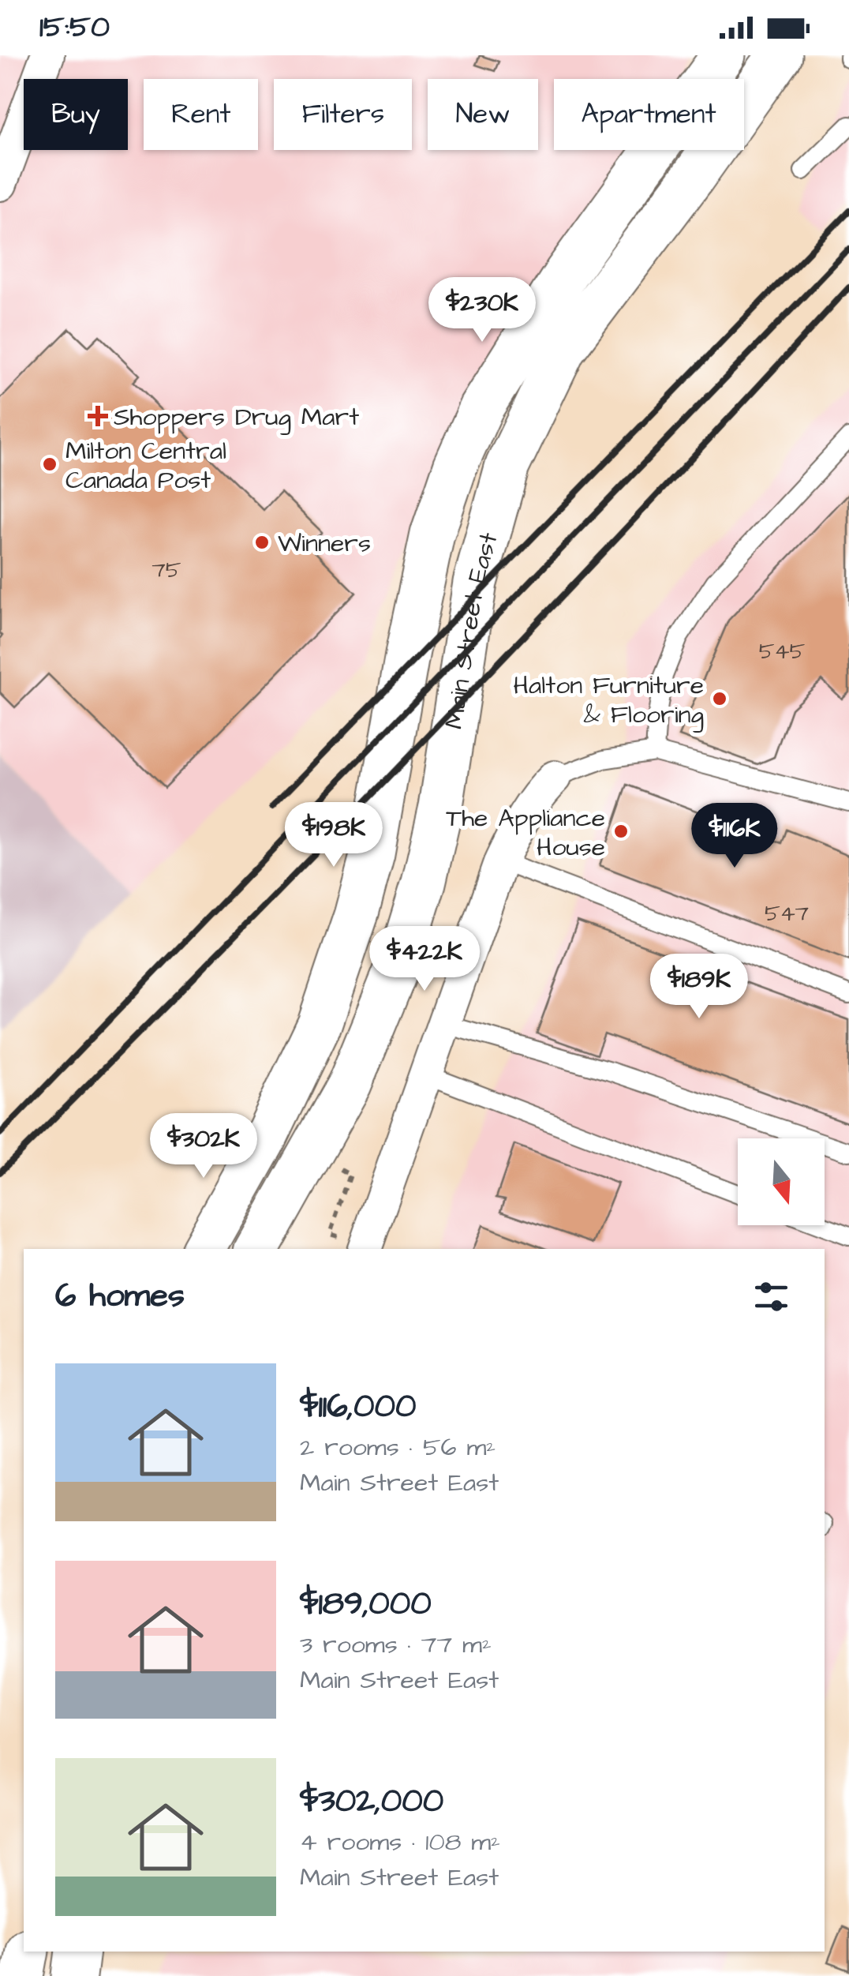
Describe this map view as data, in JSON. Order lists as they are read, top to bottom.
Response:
{
  "streets": {
    "main road": ["Main Street East"]
  },
  "places": {
    "health": ["Shoppers Drug Mart"],
    "other": [
      "Milton Central Canada Post",
      "Winners",
      "Halton Furniture & Flooring",
      "The Appliance House"
    ]
  },
  "house_numbers": ["75", "545", "547"],
  "north": "bottom",
  "page": {
    "status": "15:50",
    "chip": [
      "Buy",
      "Rent",
      "Filters",
      "New",
      "Apartment"
    ],
    "price": [
      "$230K",
      "$198K",
      "$116K",
      "$422K",
      "$189K",
      "$302K"
    ],
    "heading": "6 homes",
    "list": [
      {
        "name": "$116,000",
        "note": "2 rooms · 56 m² · Main Street East"
      },
      {
        "name": "$189,000",
        "note": "3 rooms · 77 m² · Main Street East"
      },
      {
        "name": "$302,000",
        "note": "4 rooms · 108 m² · Main Street East"
      }
    ]
  }
}
